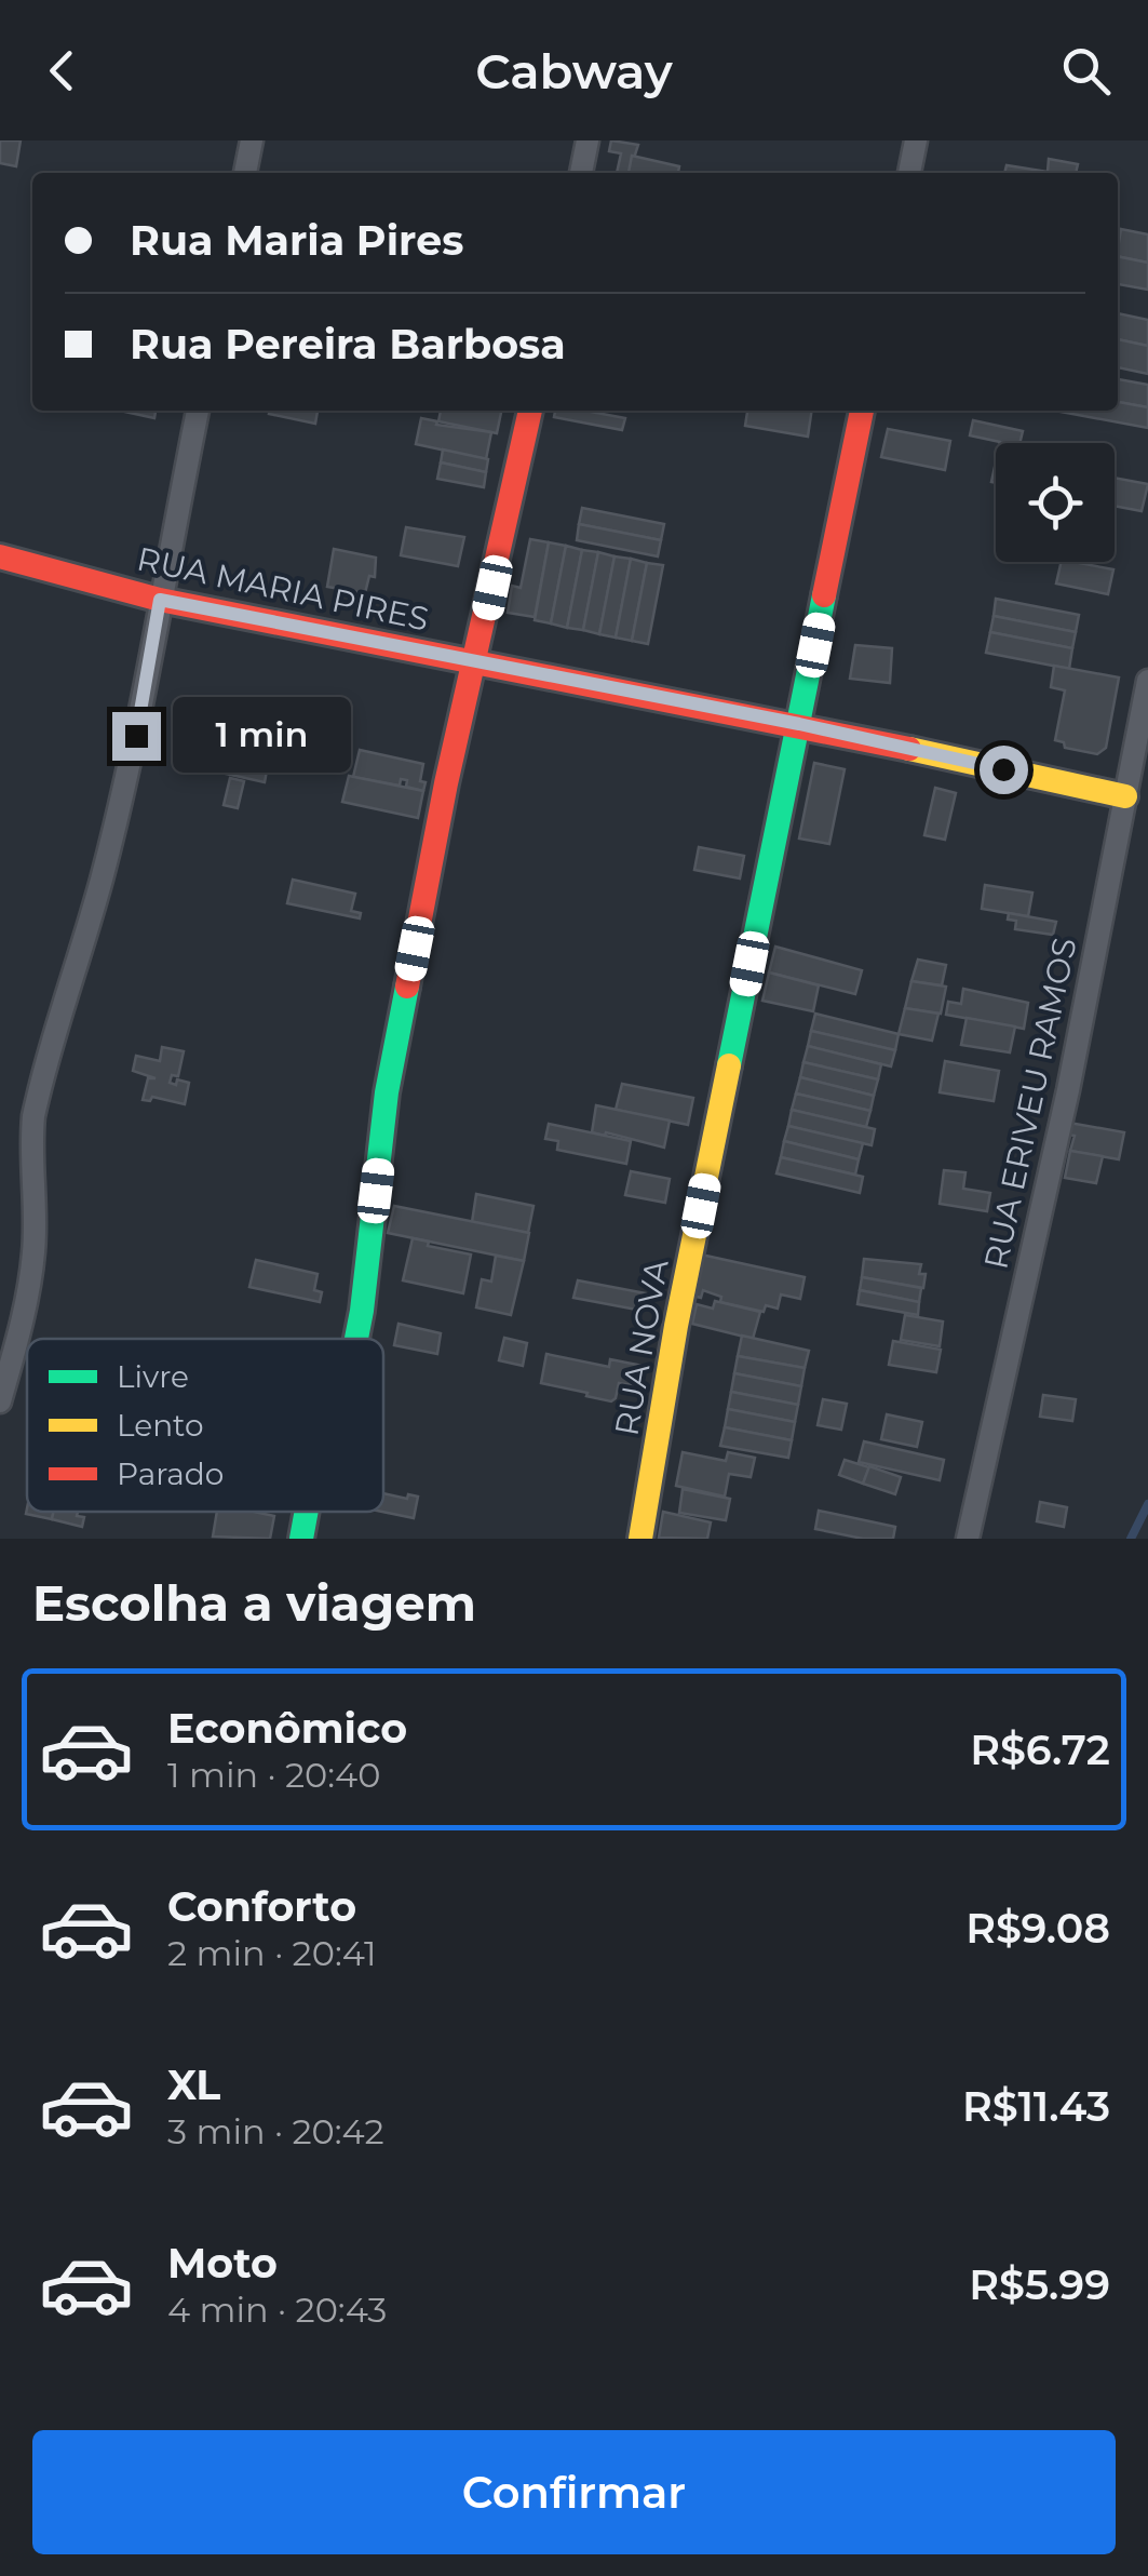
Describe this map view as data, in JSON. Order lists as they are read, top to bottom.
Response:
{
  "streets": {
    "street": ["RUA MARIA PIRES", "RUA ERIVEU RAMOS", "RUA NOVA"]
  },
  "crossings": [
    ["RUA MARIA PIRES", "RUA ERIVEU RAMOS"],
    ["RUA MARIA PIRES", "RUA NOVA"]
  ],
  "legend": ["Livre", "Lento", "Parado"],
  "page": {
    "header": "Cabway",
    "banner": ["Rua Maria Pires", "Rua Pereira Barbosa"],
    "bubble": "1 min",
    "heading": "Escolha a viagem",
    "list": [
      {
        "name": "Econômico",
        "note": "1 min · 20:40",
        "value": "R$6.72"
      },
      {
        "name": "Conforto",
        "note": "2 min · 20:41",
        "value": "R$9.08"
      },
      {
        "name": "XL",
        "note": "3 min · 20:42",
        "value": "R$11.43"
      },
      {
        "name": "Moto",
        "note": "4 min · 20:43",
        "value": "R$5.99"
      }
    ],
    "buttons": "Confirmar"
  }
}
